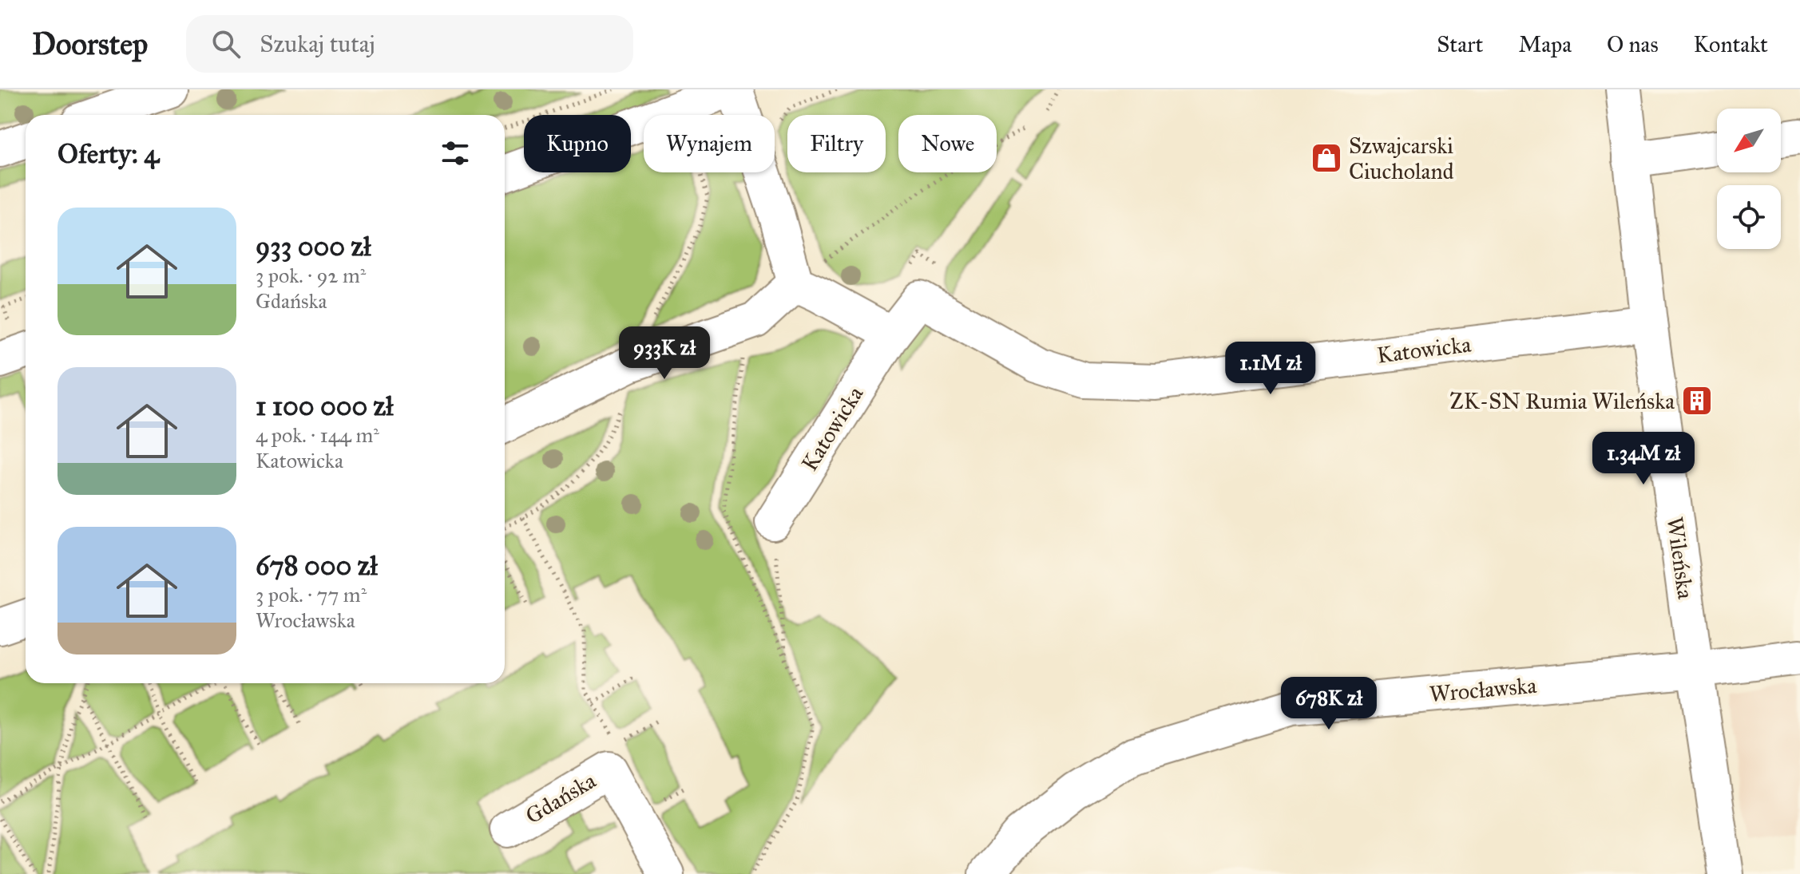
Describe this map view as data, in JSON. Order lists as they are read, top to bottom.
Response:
{
  "streets": {
    "street": [
      "Katowicka",
      "Wileńska",
      "Wrocławska",
      "Gdańska"
    ]
  },
  "crossings": [
    ["Katowicka", "Wileńska"],
    ["Wileńska", "Wrocławska"]
  ],
  "places": {
    "shop": ["Szwajcarski Ciucholand"],
    "building": ["ZK-SN Rumia Wileńska"]
  },
  "north": "bottom left",
  "page": {
    "header": "Doorstep",
    "search": "Szukaj tutaj",
    "nav": [
      "Start",
      "Mapa",
      "O nas",
      "Kontakt"
    ],
    "chip": [
      "Kupno",
      "Wynajem",
      "Filtry",
      "Nowe"
    ],
    "heading": "Oferty: 4",
    "list": [
      {
        "name": "933 000 zł",
        "note": "3 pok. · 92 m² · Gdańska"
      },
      {
        "name": "1 100 000 zł",
        "note": "4 pok. · 144 m² · Katowicka"
      },
      {
        "name": "678 000 zł",
        "note": "3 pok. · 77 m² · Wrocławska"
      }
    ],
    "price": [
      "933K zł",
      "1.1M zł",
      "1.34M zł",
      "678K zł"
    ]
  }
}
